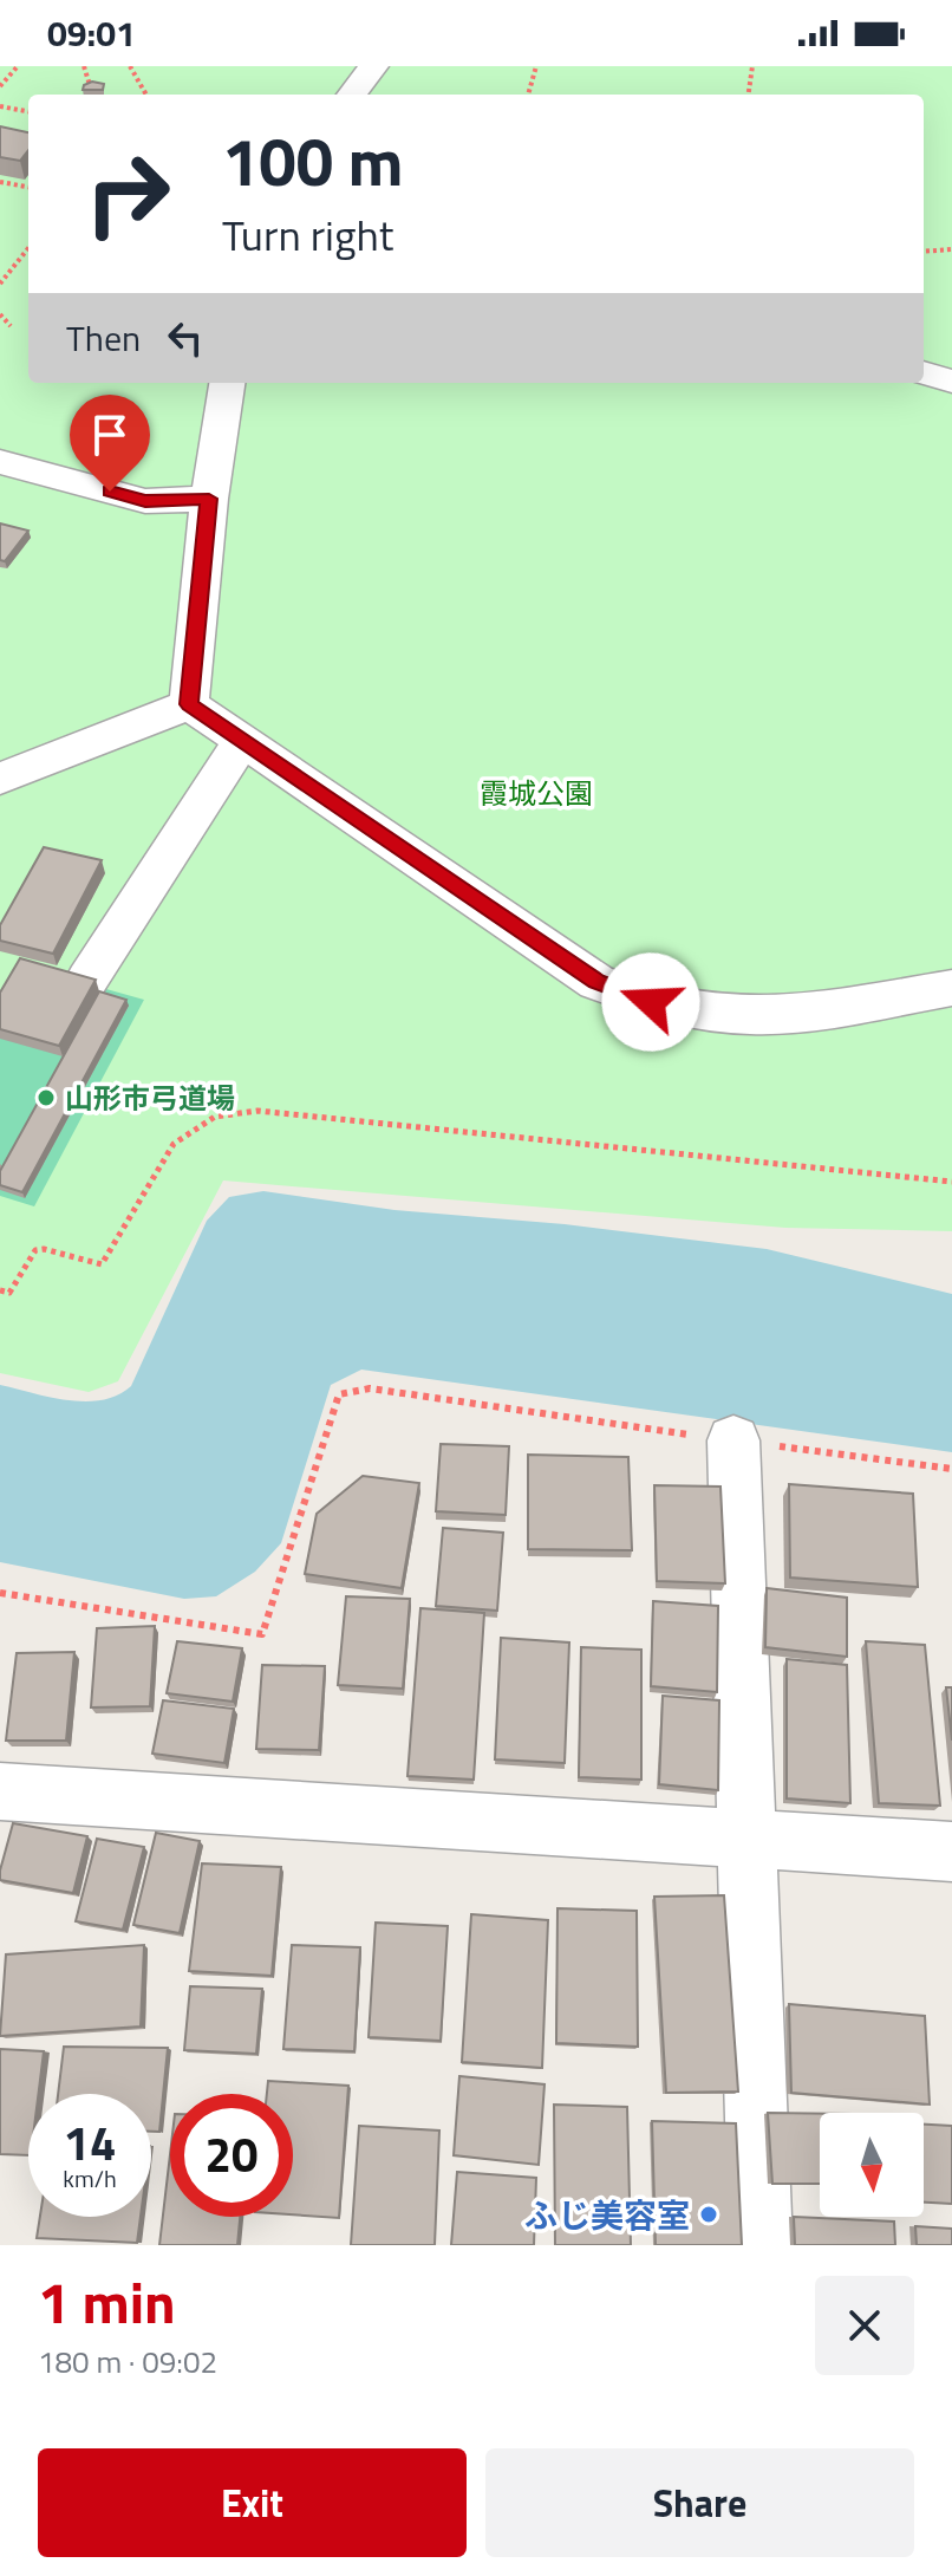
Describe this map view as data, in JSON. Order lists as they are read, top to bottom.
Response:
{
  "parks": ["霞城公園"],
  "places": ["山形市弓道場", "ふじ美容室"],
  "north": "bottom",
  "page": {
    "status": "09:01",
    "turn": ["100 m", "Turn right"],
    "then": "Then",
    "speed": "14 km/h",
    "limit": "20",
    "heading": ["1 min", "180 m · 09:02"],
    "buttons": ["Exit", "Share"]
  }
}
